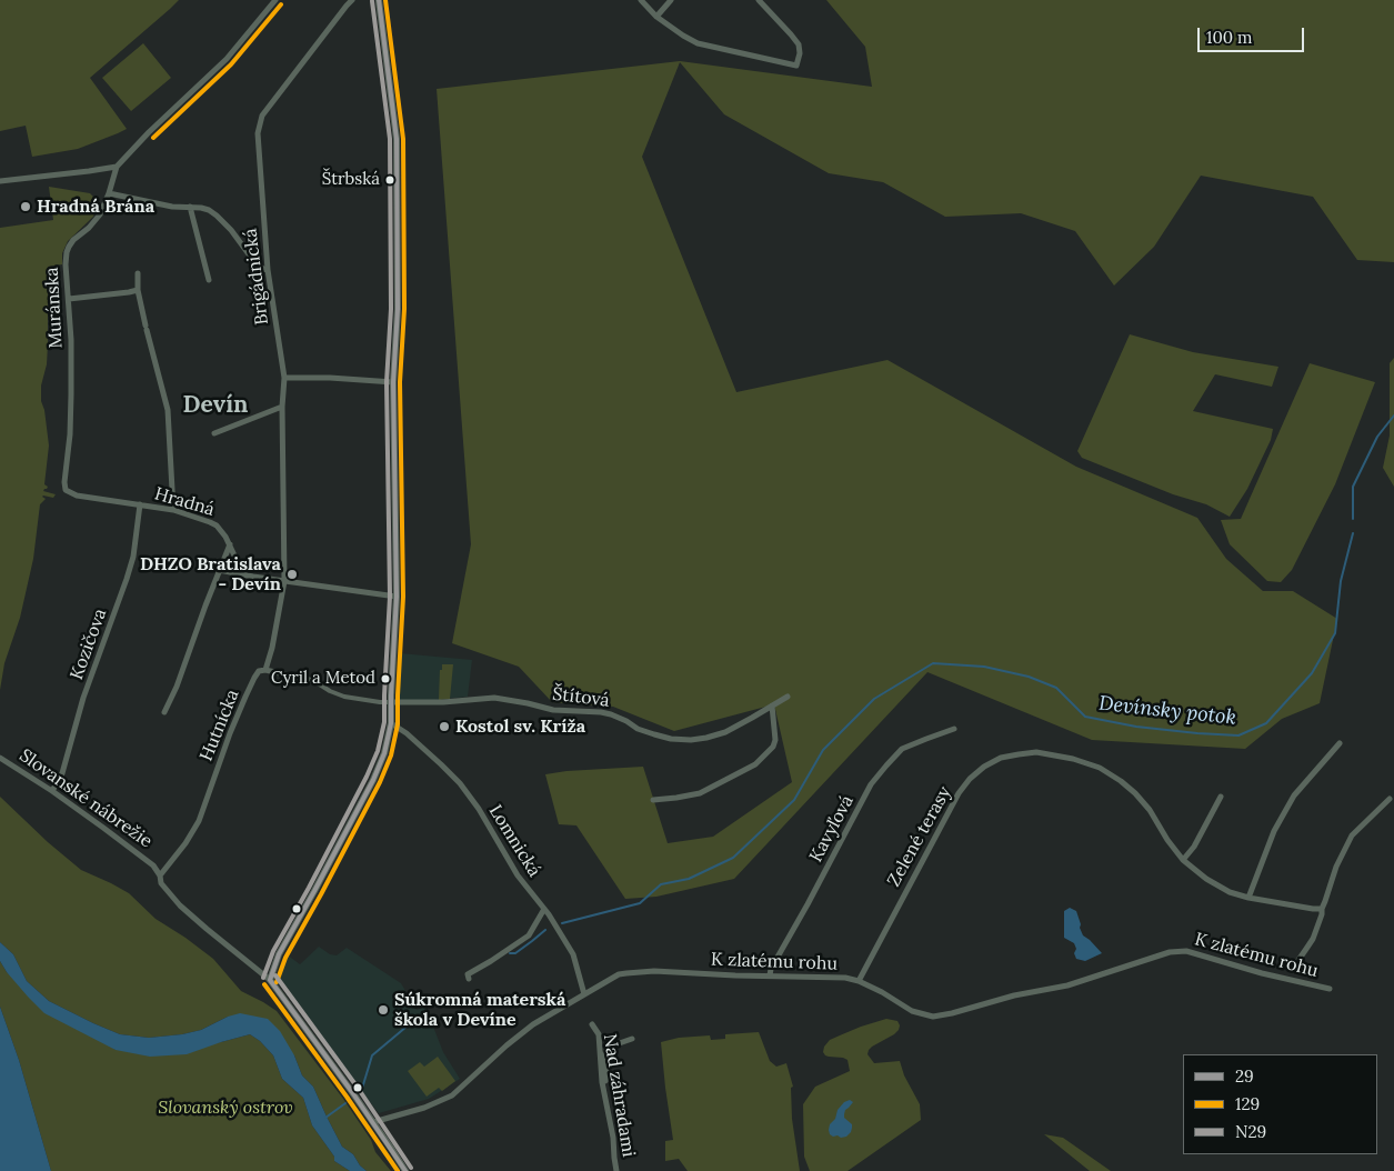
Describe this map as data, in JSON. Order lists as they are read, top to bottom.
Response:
{
  "streets": {
    "street": [
      "Brigádnická",
      "Muránska",
      "Hradná",
      "Kozičova",
      "Štítová",
      "Hutnícka",
      "Slovanské nábrežie",
      "Kavyľová",
      "Zelené terasy",
      "Lomnická",
      "K zlatému rohu",
      "Nad záhradami"
    ]
  },
  "crossings": [
    ["Brigádnická", "Hutnícka"],
    ["Muránska", "Hradná"],
    ["Hradná", "Kozičova"],
    ["Kozičova", "Slovanské nábrežie"],
    ["Hutnícka", "Slovanské nábrežie"],
    ["Slovanské nábrežie", "K zlatému rohu"],
    ["Kavyľová", "K zlatému rohu"],
    ["Zelené terasy", "K zlatému rohu"],
    ["Lomnická", "K zlatému rohu"]
  ],
  "districts": ["Devín"],
  "water": ["Devínsky potok"],
  "parks": ["Slovanský ostrov"],
  "places": [
    "Štrbská",
    "Hradná Brána",
    "DHZO Bratislava - Devín",
    "Cyril a Metod",
    "Kostol sv. Kríža",
    "Súkromná materská škola v Devíne"
  ],
  "lines": ["transit line 29", "transit line 129", "transit line N29"],
  "legend": ["29", "129", "N29"],
  "scale_bar": "100 m"
}
